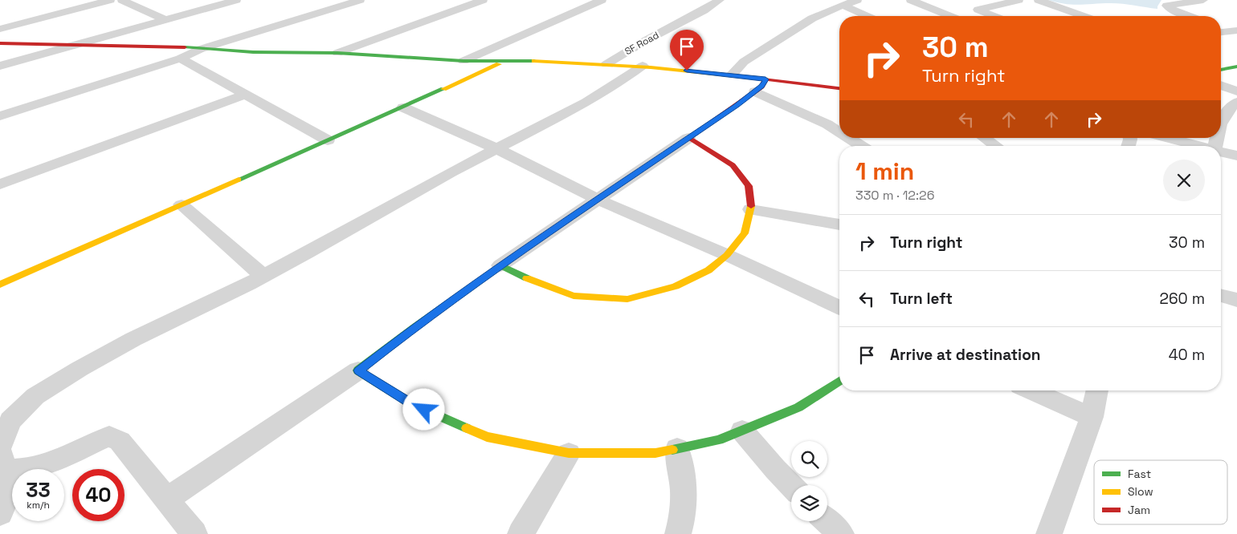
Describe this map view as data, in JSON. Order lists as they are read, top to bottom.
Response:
{
  "streets": {
    "street": ["SF Road"]
  },
  "legend": ["Fast", "Slow", "Jam"],
  "page": {
    "turn": ["30 m", "Turn right"],
    "heading": ["1 min", "330 m · 12:26"],
    "list": [
      {
        "name": "Turn right",
        "value": "30 m"
      },
      {
        "name": "Turn left",
        "value": "260 m"
      },
      {
        "name": "Arrive at destination",
        "value": "40 m"
      }
    ],
    "speed": "33 km/h",
    "limit": "40"
  }
}
